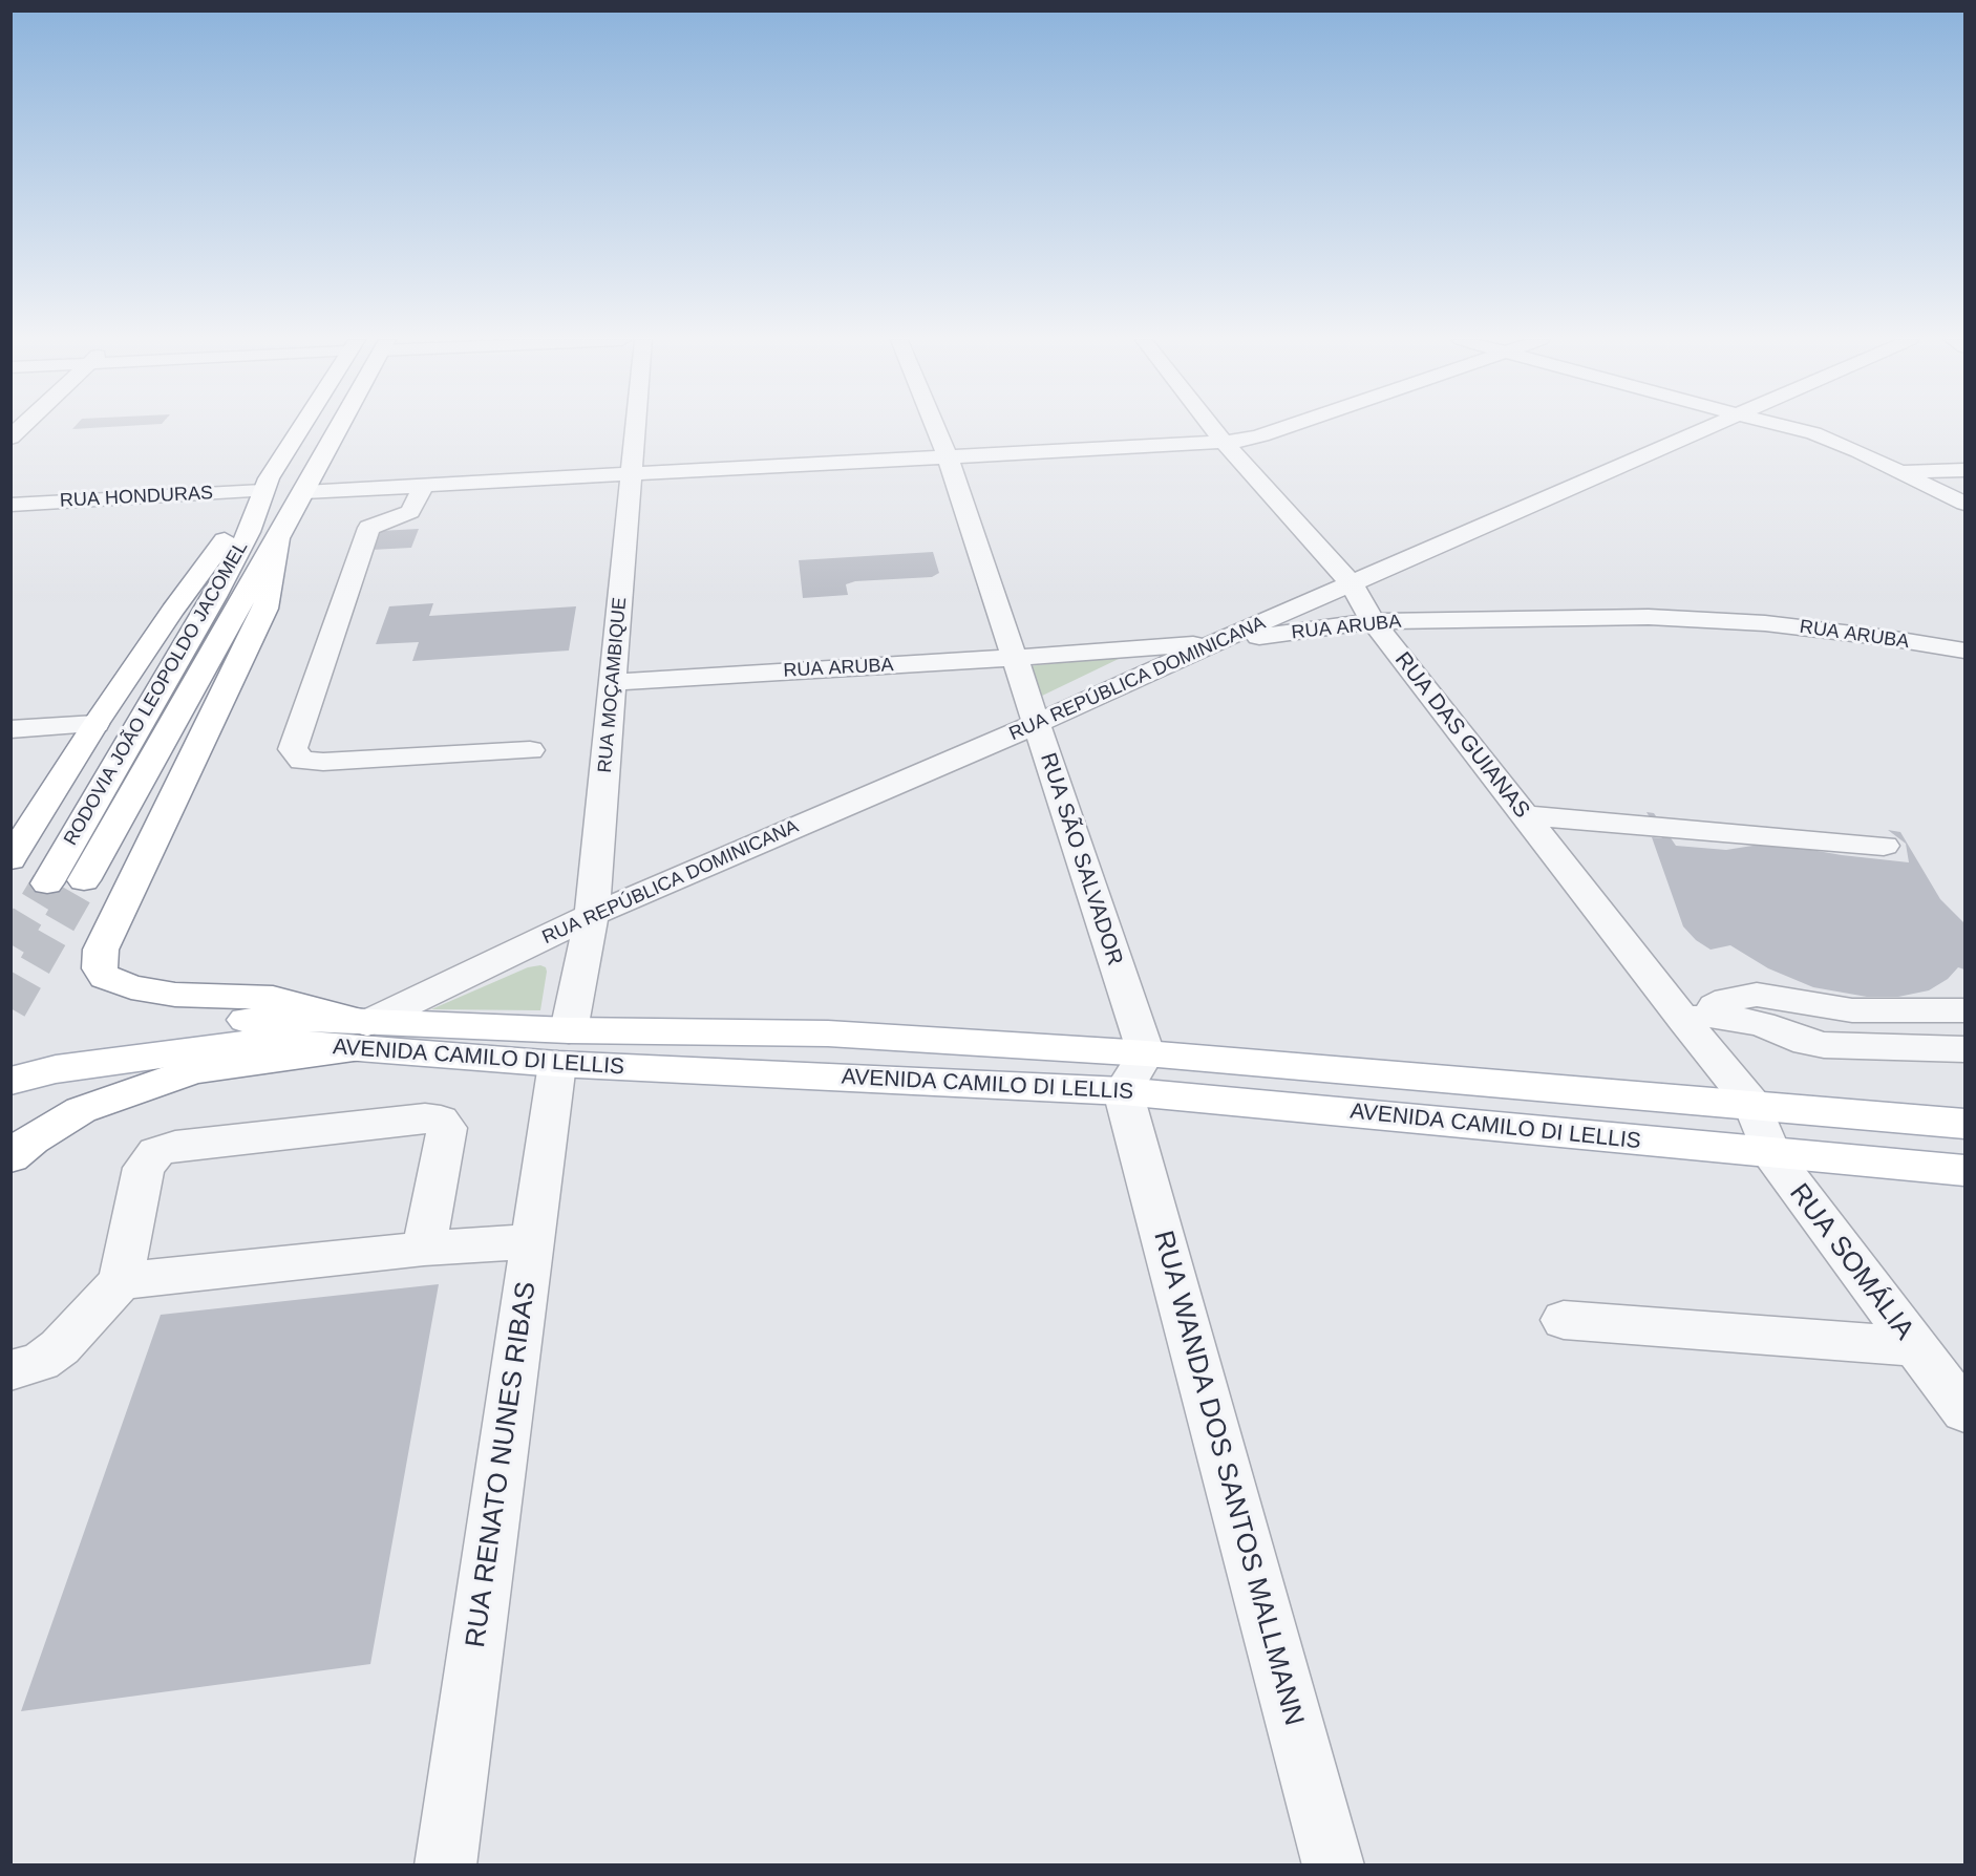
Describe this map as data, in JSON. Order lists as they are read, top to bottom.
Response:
{
  "streets": {
    "main road": ["RODOVIA JOÃO LEOPOLDO JACOMEL", "AVENIDA CAMILO DI LELLIS"],
    "street": [
      "RUA HONDURAS",
      "RUA ARUBA",
      "RUA REPÚBLICA DOMINICANA",
      "RUA MOÇAMBIQUE",
      "RUA DAS GUIANAS",
      "RUA SÃO SALVADOR",
      "RUA SOMÁLIA",
      "RUA RENATO NUNES RIBAS",
      "RUA WANDA DOS SANTOS MALLMANN"
    ]
  },
  "crossings": [
    ["RUA HONDURAS", "RODOVIA JOÃO LEOPOLDO JACOMEL"],
    ["RUA ARUBA", "RUA REPÚBLICA DOMINICANA"],
    ["RUA ARUBA", "RUA MOÇAMBIQUE"],
    ["RUA ARUBA", "RUA DAS GUIANAS"],
    ["RUA ARUBA", "RUA SÃO SALVADOR"],
    ["RUA REPÚBLICA DOMINICANA", "RUA MOÇAMBIQUE"],
    ["RUA REPÚBLICA DOMINICANA", "RUA DAS GUIANAS"],
    ["RUA REPÚBLICA DOMINICANA", "RUA SÃO SALVADOR"],
    ["RUA REPÚBLICA DOMINICANA", "AVENIDA CAMILO DI LELLIS"],
    ["RUA MOÇAMBIQUE", "AVENIDA CAMILO DI LELLIS"],
    ["RUA MOÇAMBIQUE", "RUA RENATO NUNES RIBAS"],
    ["RUA DAS GUIANAS", "AVENIDA CAMILO DI LELLIS"],
    ["RUA DAS GUIANAS", "RUA SOMÁLIA"],
    ["RUA SÃO SALVADOR", "AVENIDA CAMILO DI LELLIS"],
    ["RUA SÃO SALVADOR", "RUA WANDA DOS SANTOS MALLMANN"],
    ["AVENIDA CAMILO DI LELLIS", "RUA SOMÁLIA"],
    ["AVENIDA CAMILO DI LELLIS", "RUA RENATO NUNES RIBAS"],
    ["AVENIDA CAMILO DI LELLIS", "RUA WANDA DOS SANTOS MALLMANN"]
  ]
}
